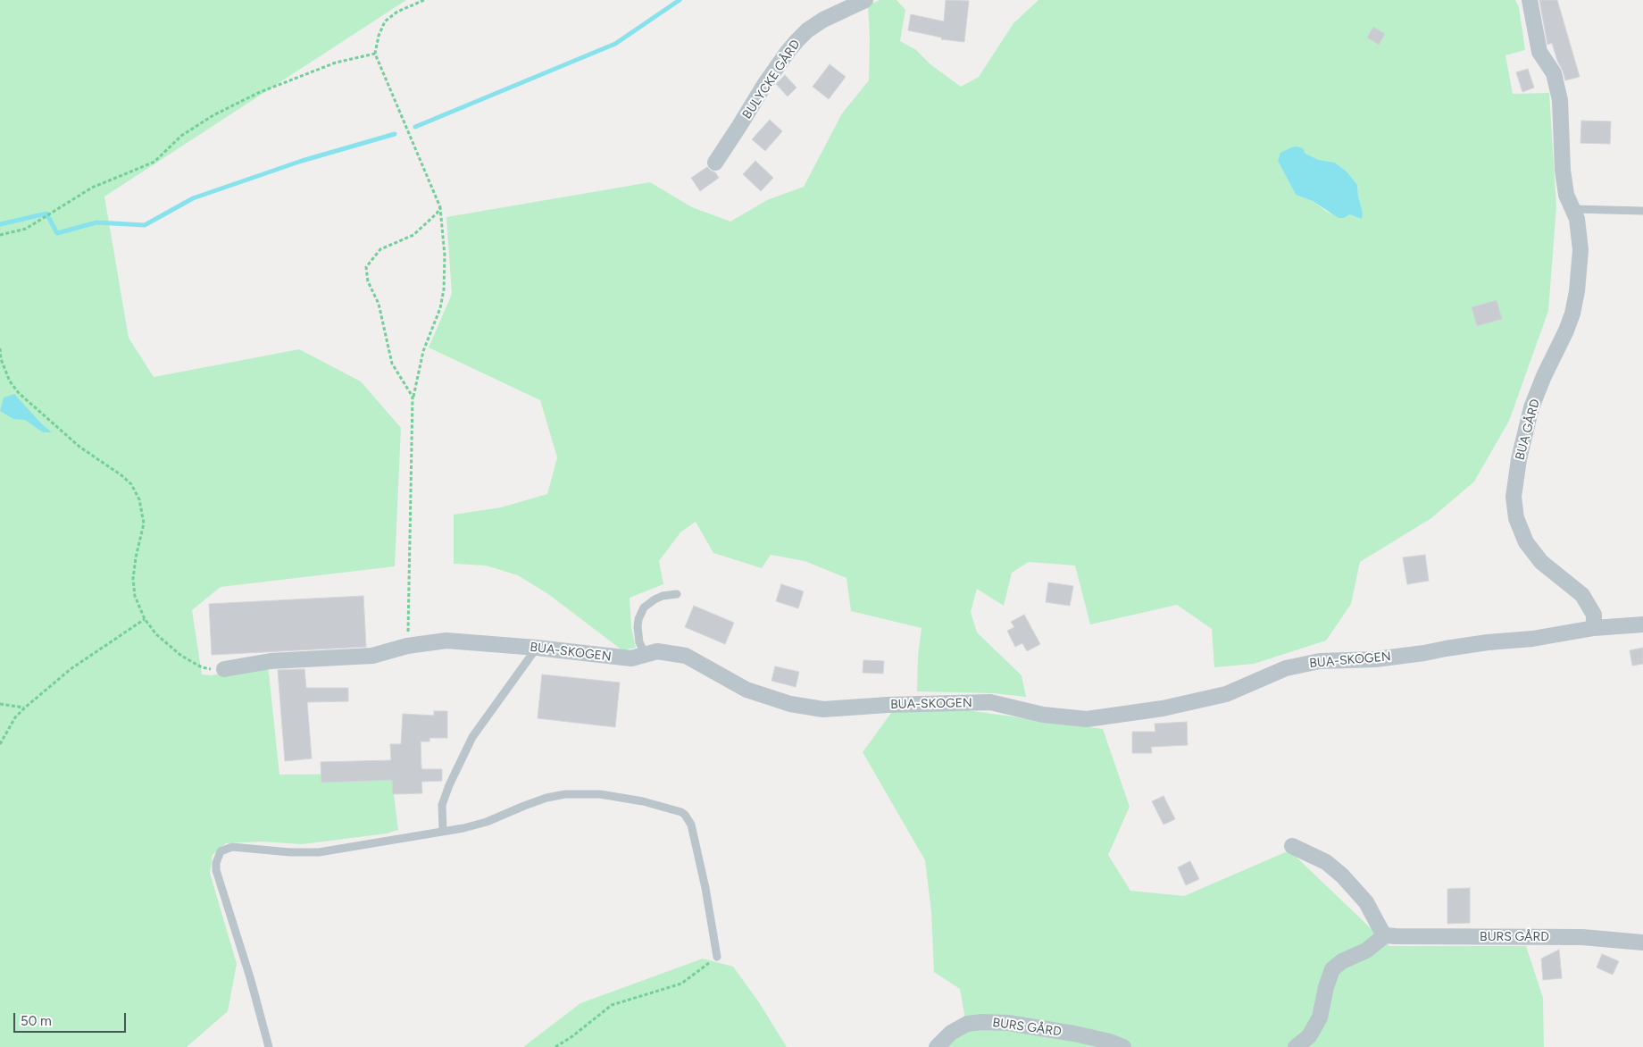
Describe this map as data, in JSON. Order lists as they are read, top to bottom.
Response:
{
  "streets": {
    "street": [
      "BULYCKE GÅRD",
      "BUA GÅRD",
      "BUA-SKOGEN",
      "BURS GÅRD"
    ]
  },
  "crossings": [
    ["BUA GÅRD", "BUA-SKOGEN"]
  ],
  "scale_bar": "50 m"
}
